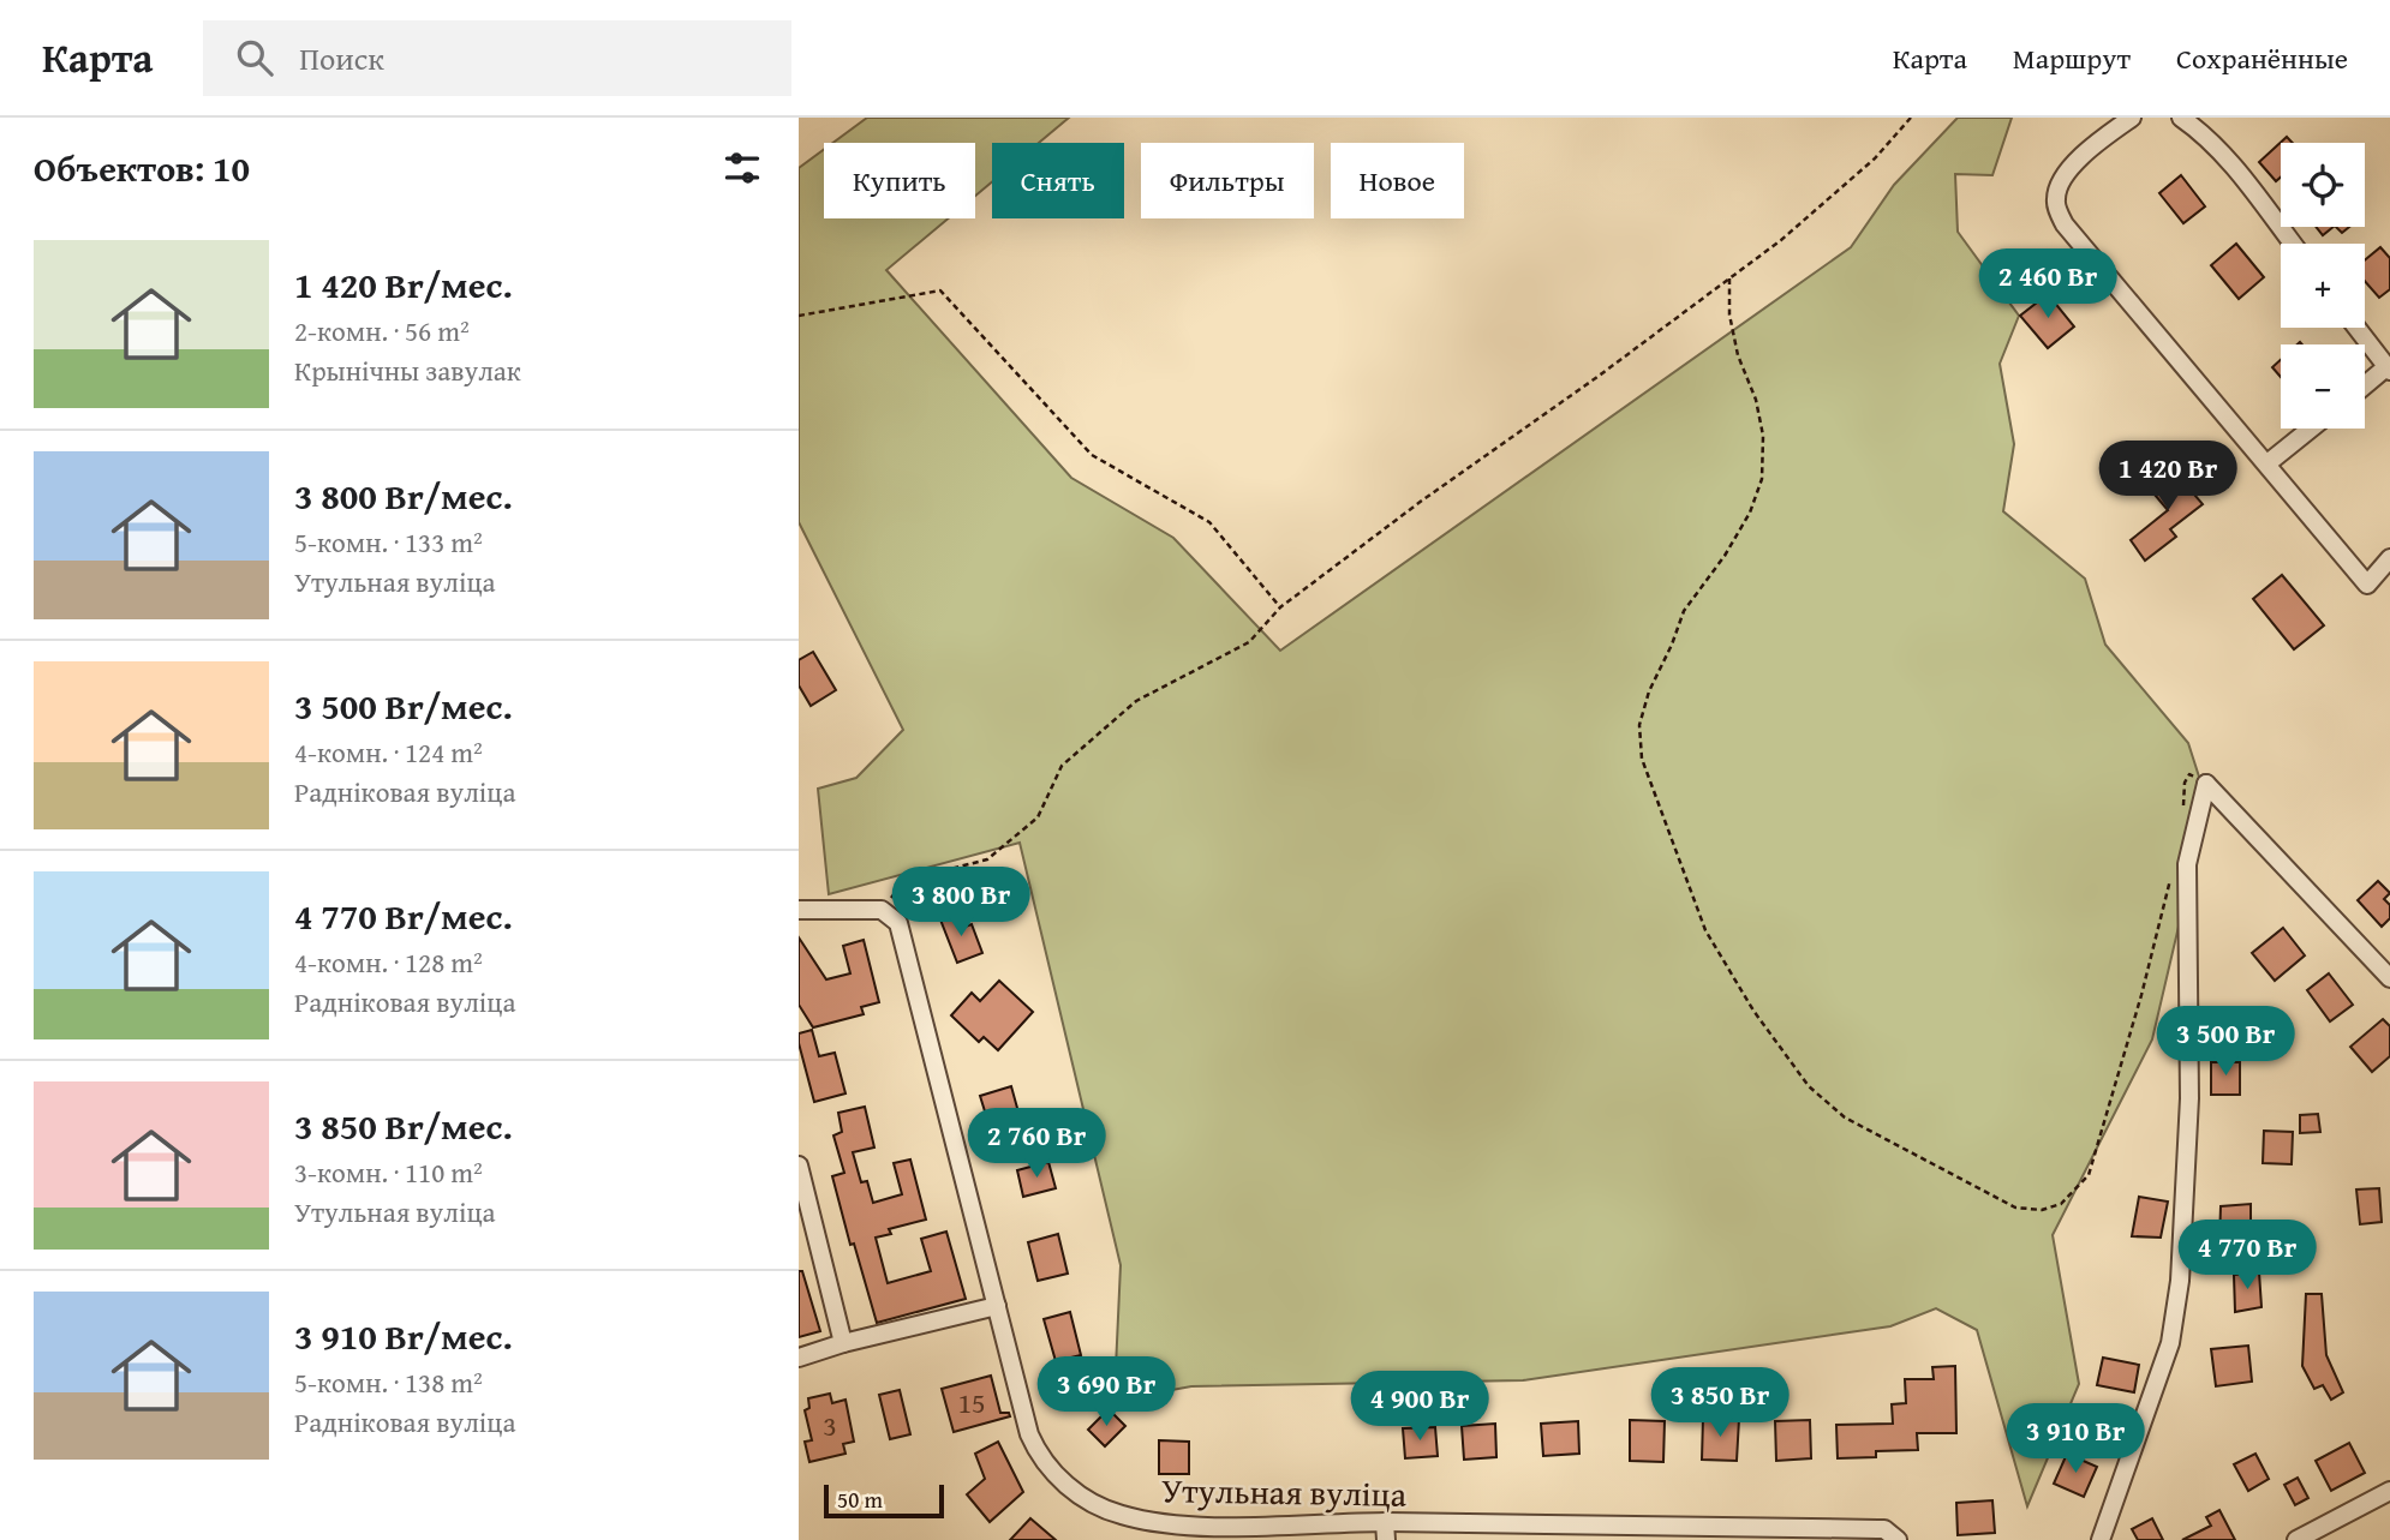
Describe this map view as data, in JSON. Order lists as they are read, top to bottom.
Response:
{
  "streets": {
    "street": ["Утульная вуліца"]
  },
  "house_numbers": ["15", "3"],
  "scale_bar": "50 m",
  "page": {
    "header": "Карта",
    "search": "Поиск",
    "nav": ["Карта", "Маршрут", "Сохранённые"],
    "heading": "Объектов: 10",
    "map_buttons": ["+", "−"],
    "chip": [
      "Купить",
      "Снять",
      "Фильтры",
      "Новое"
    ],
    "list": [
      {
        "name": "1 420 Br/мес.",
        "note": "2-комн. · 56 m² · Крынічны завулак"
      },
      {
        "name": "3 800 Br/мес.",
        "note": "5-комн. · 133 m² · Утульная вуліца"
      },
      {
        "name": "3 500 Br/мес.",
        "note": "4-комн. · 124 m² · Радніковая вуліца"
      },
      {
        "name": "4 770 Br/мес.",
        "note": "4-комн. · 128 m² · Радніковая вуліца"
      },
      {
        "name": "3 850 Br/мес.",
        "note": "3-комн. · 110 m² · Утульная вуліца"
      },
      {
        "name": "3 910 Br/мес.",
        "note": "5-комн. · 138 m² · Радніковая вуліца"
      }
    ],
    "price": [
      "2 460 Br",
      "1 420 Br",
      "3 800 Br",
      "3 500 Br",
      "2 760 Br",
      "4 770 Br",
      "3 690 Br",
      "3 850 Br",
      "4 900 Br",
      "3 910 Br"
    ],
    "scale": "50 m"
  }
}
